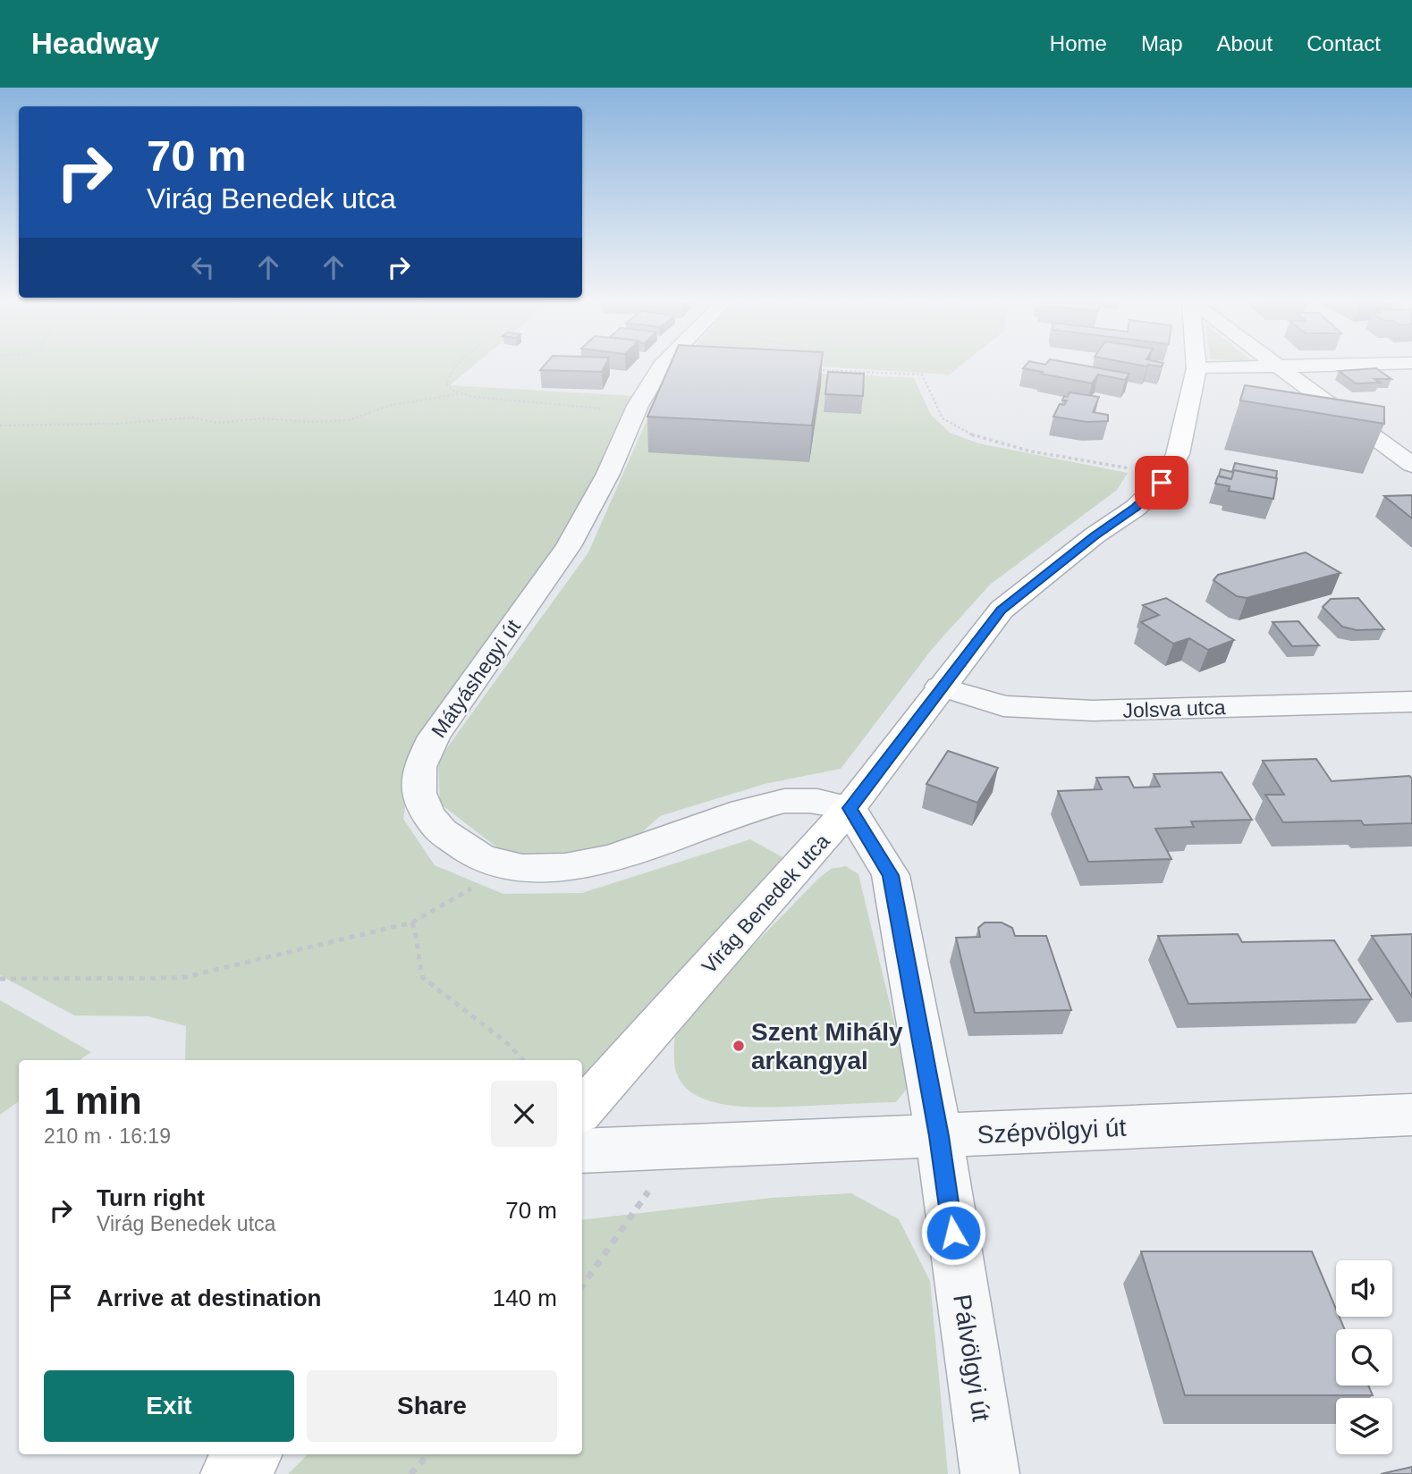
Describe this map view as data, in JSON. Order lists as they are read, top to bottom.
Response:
{
  "streets": {
    "street": [
      "Mátyáshegyi út",
      "Jolsva utca",
      "Virág Benedek utca",
      "Szépvölgyi út",
      "Pálvölgyi út"
    ]
  },
  "crossings": [
    ["Mátyáshegyi út", "Virág Benedek utca"],
    ["Mátyáshegyi út", "Pálvölgyi út"],
    ["Jolsva utca", "Virág Benedek utca"],
    ["Virág Benedek utca", "Pálvölgyi út"],
    ["Szépvölgyi út", "Pálvölgyi út"]
  ],
  "places": ["Szent Mihály arkangyal"],
  "page": {
    "header": "Headway",
    "nav": [
      "Home",
      "Map",
      "About",
      "Contact"
    ],
    "turn": ["70 m", "Virág Benedek utca"],
    "heading": ["1 min", "210 m · 16:19"],
    "list": [
      {
        "name": "Turn right",
        "note": "Virág Benedek utca",
        "value": "70 m"
      },
      {
        "name": "Arrive at destination",
        "value": "140 m"
      }
    ],
    "buttons": ["Exit", "Share"]
  }
}
